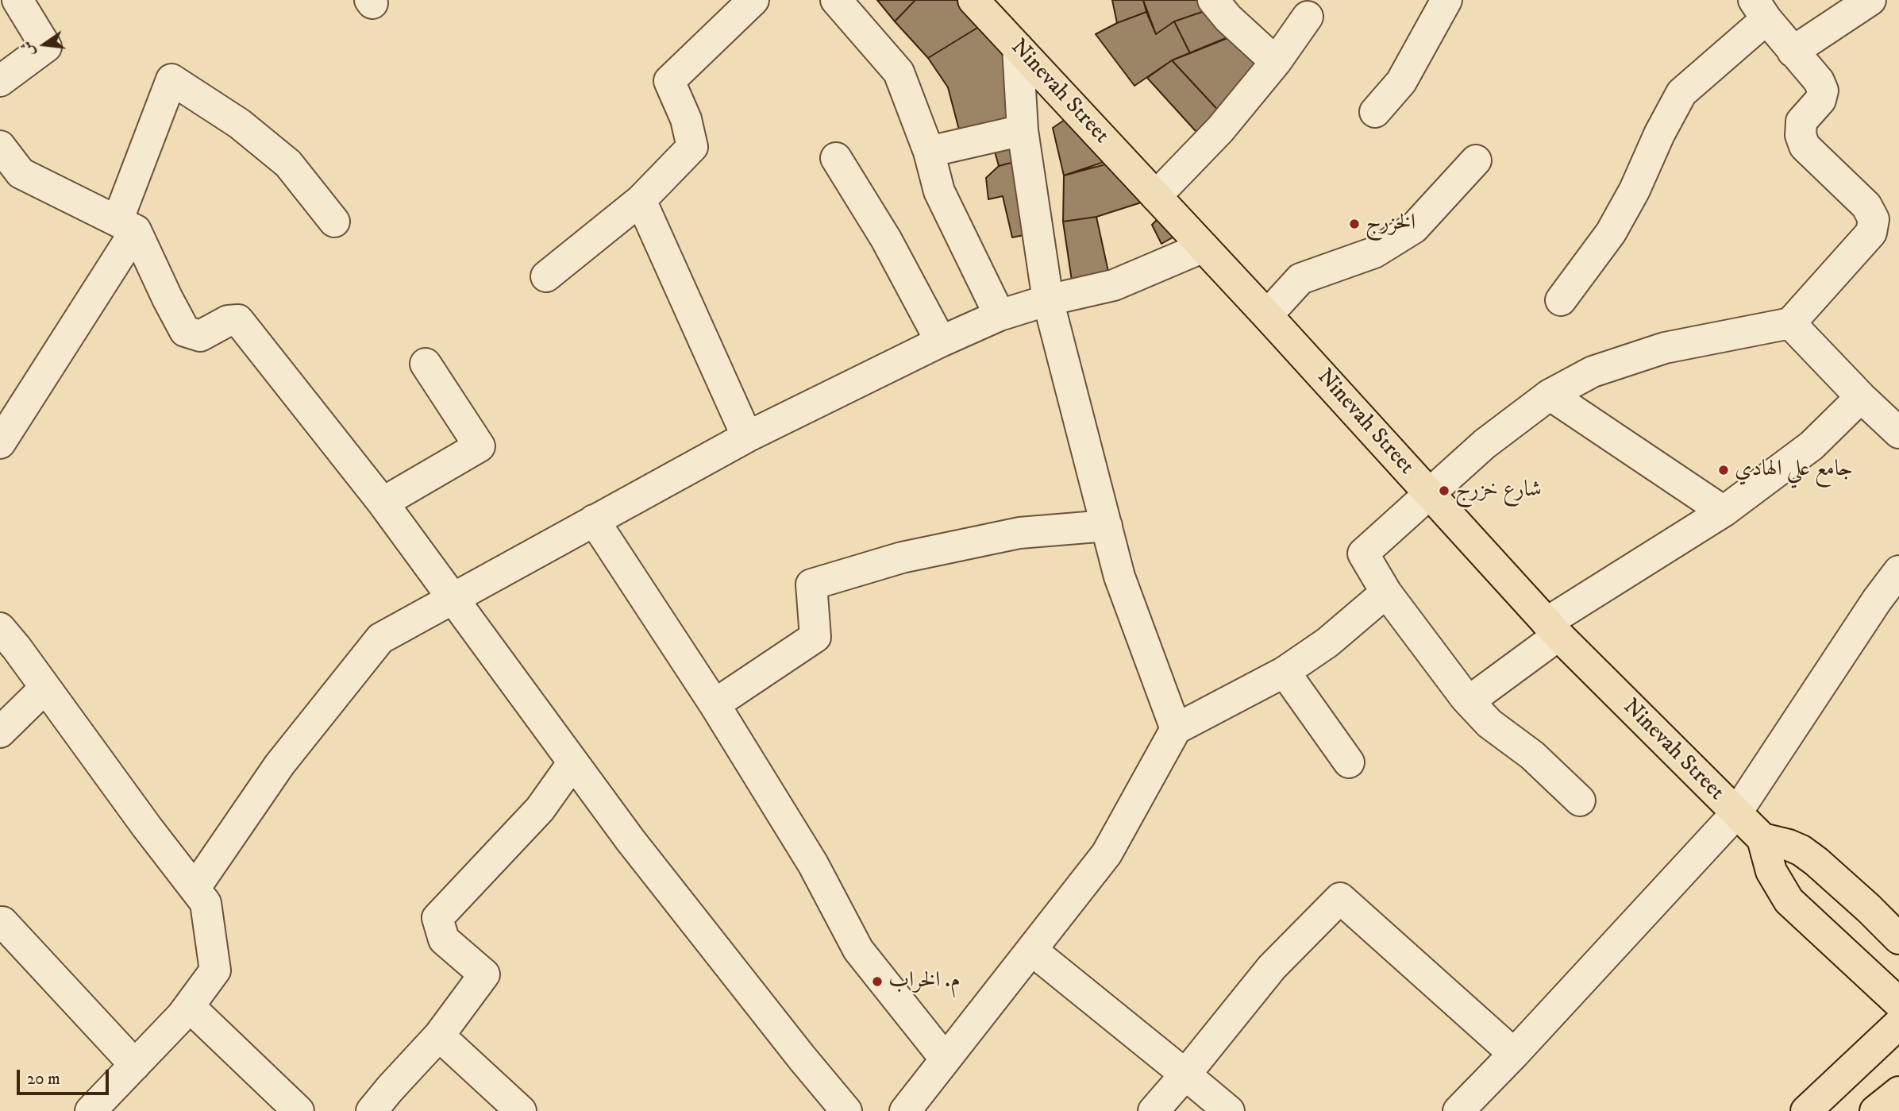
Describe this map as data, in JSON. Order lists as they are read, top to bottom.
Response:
{
  "streets": {
    "main road": ["Ninevah Street"]
  },
  "places": [
    "الخزرج",
    "جامع علي الهادي",
    "شارع خزرج",
    "م. الخراب"
  ],
  "scale_bar": "20 m",
  "north": "left"
}
